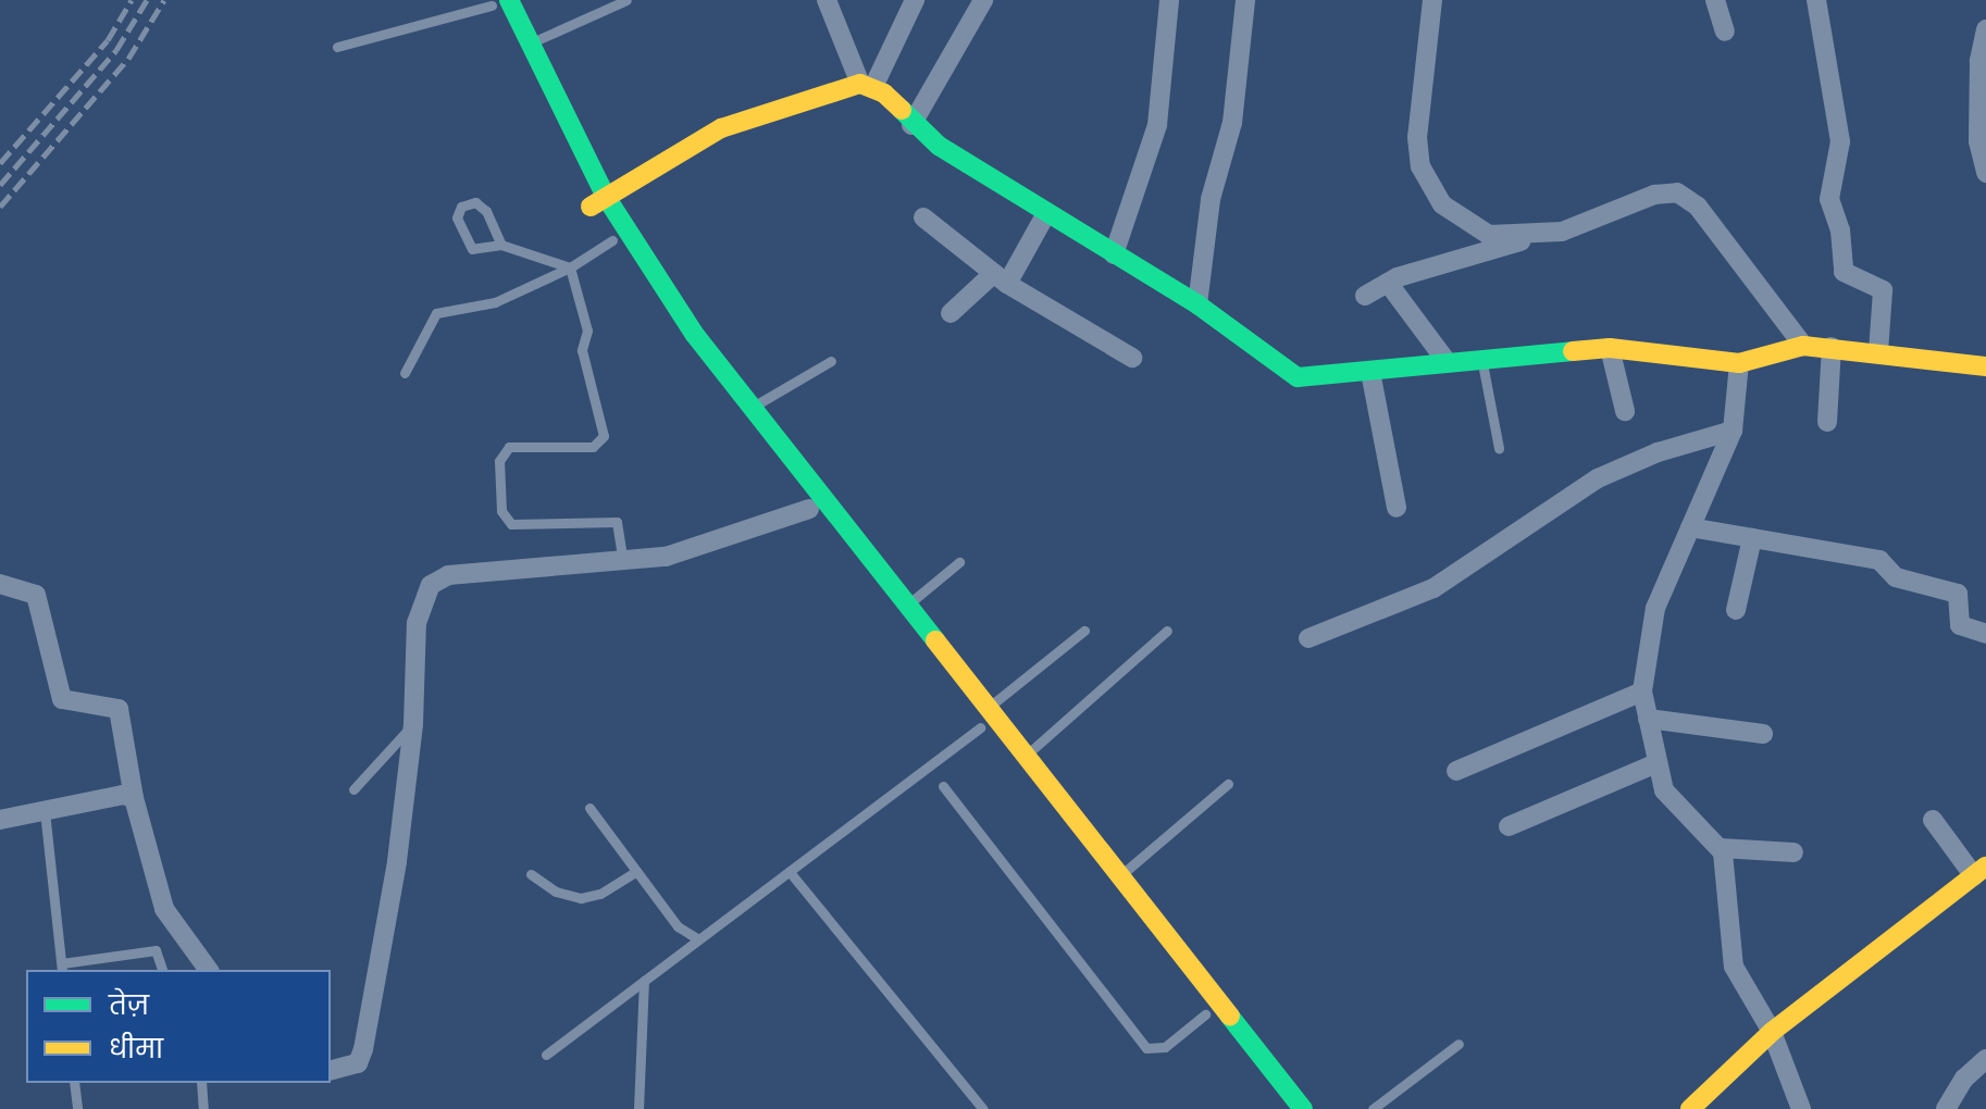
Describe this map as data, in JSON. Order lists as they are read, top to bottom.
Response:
{
  "legend": ["तेज़", "धीमा"]
}
